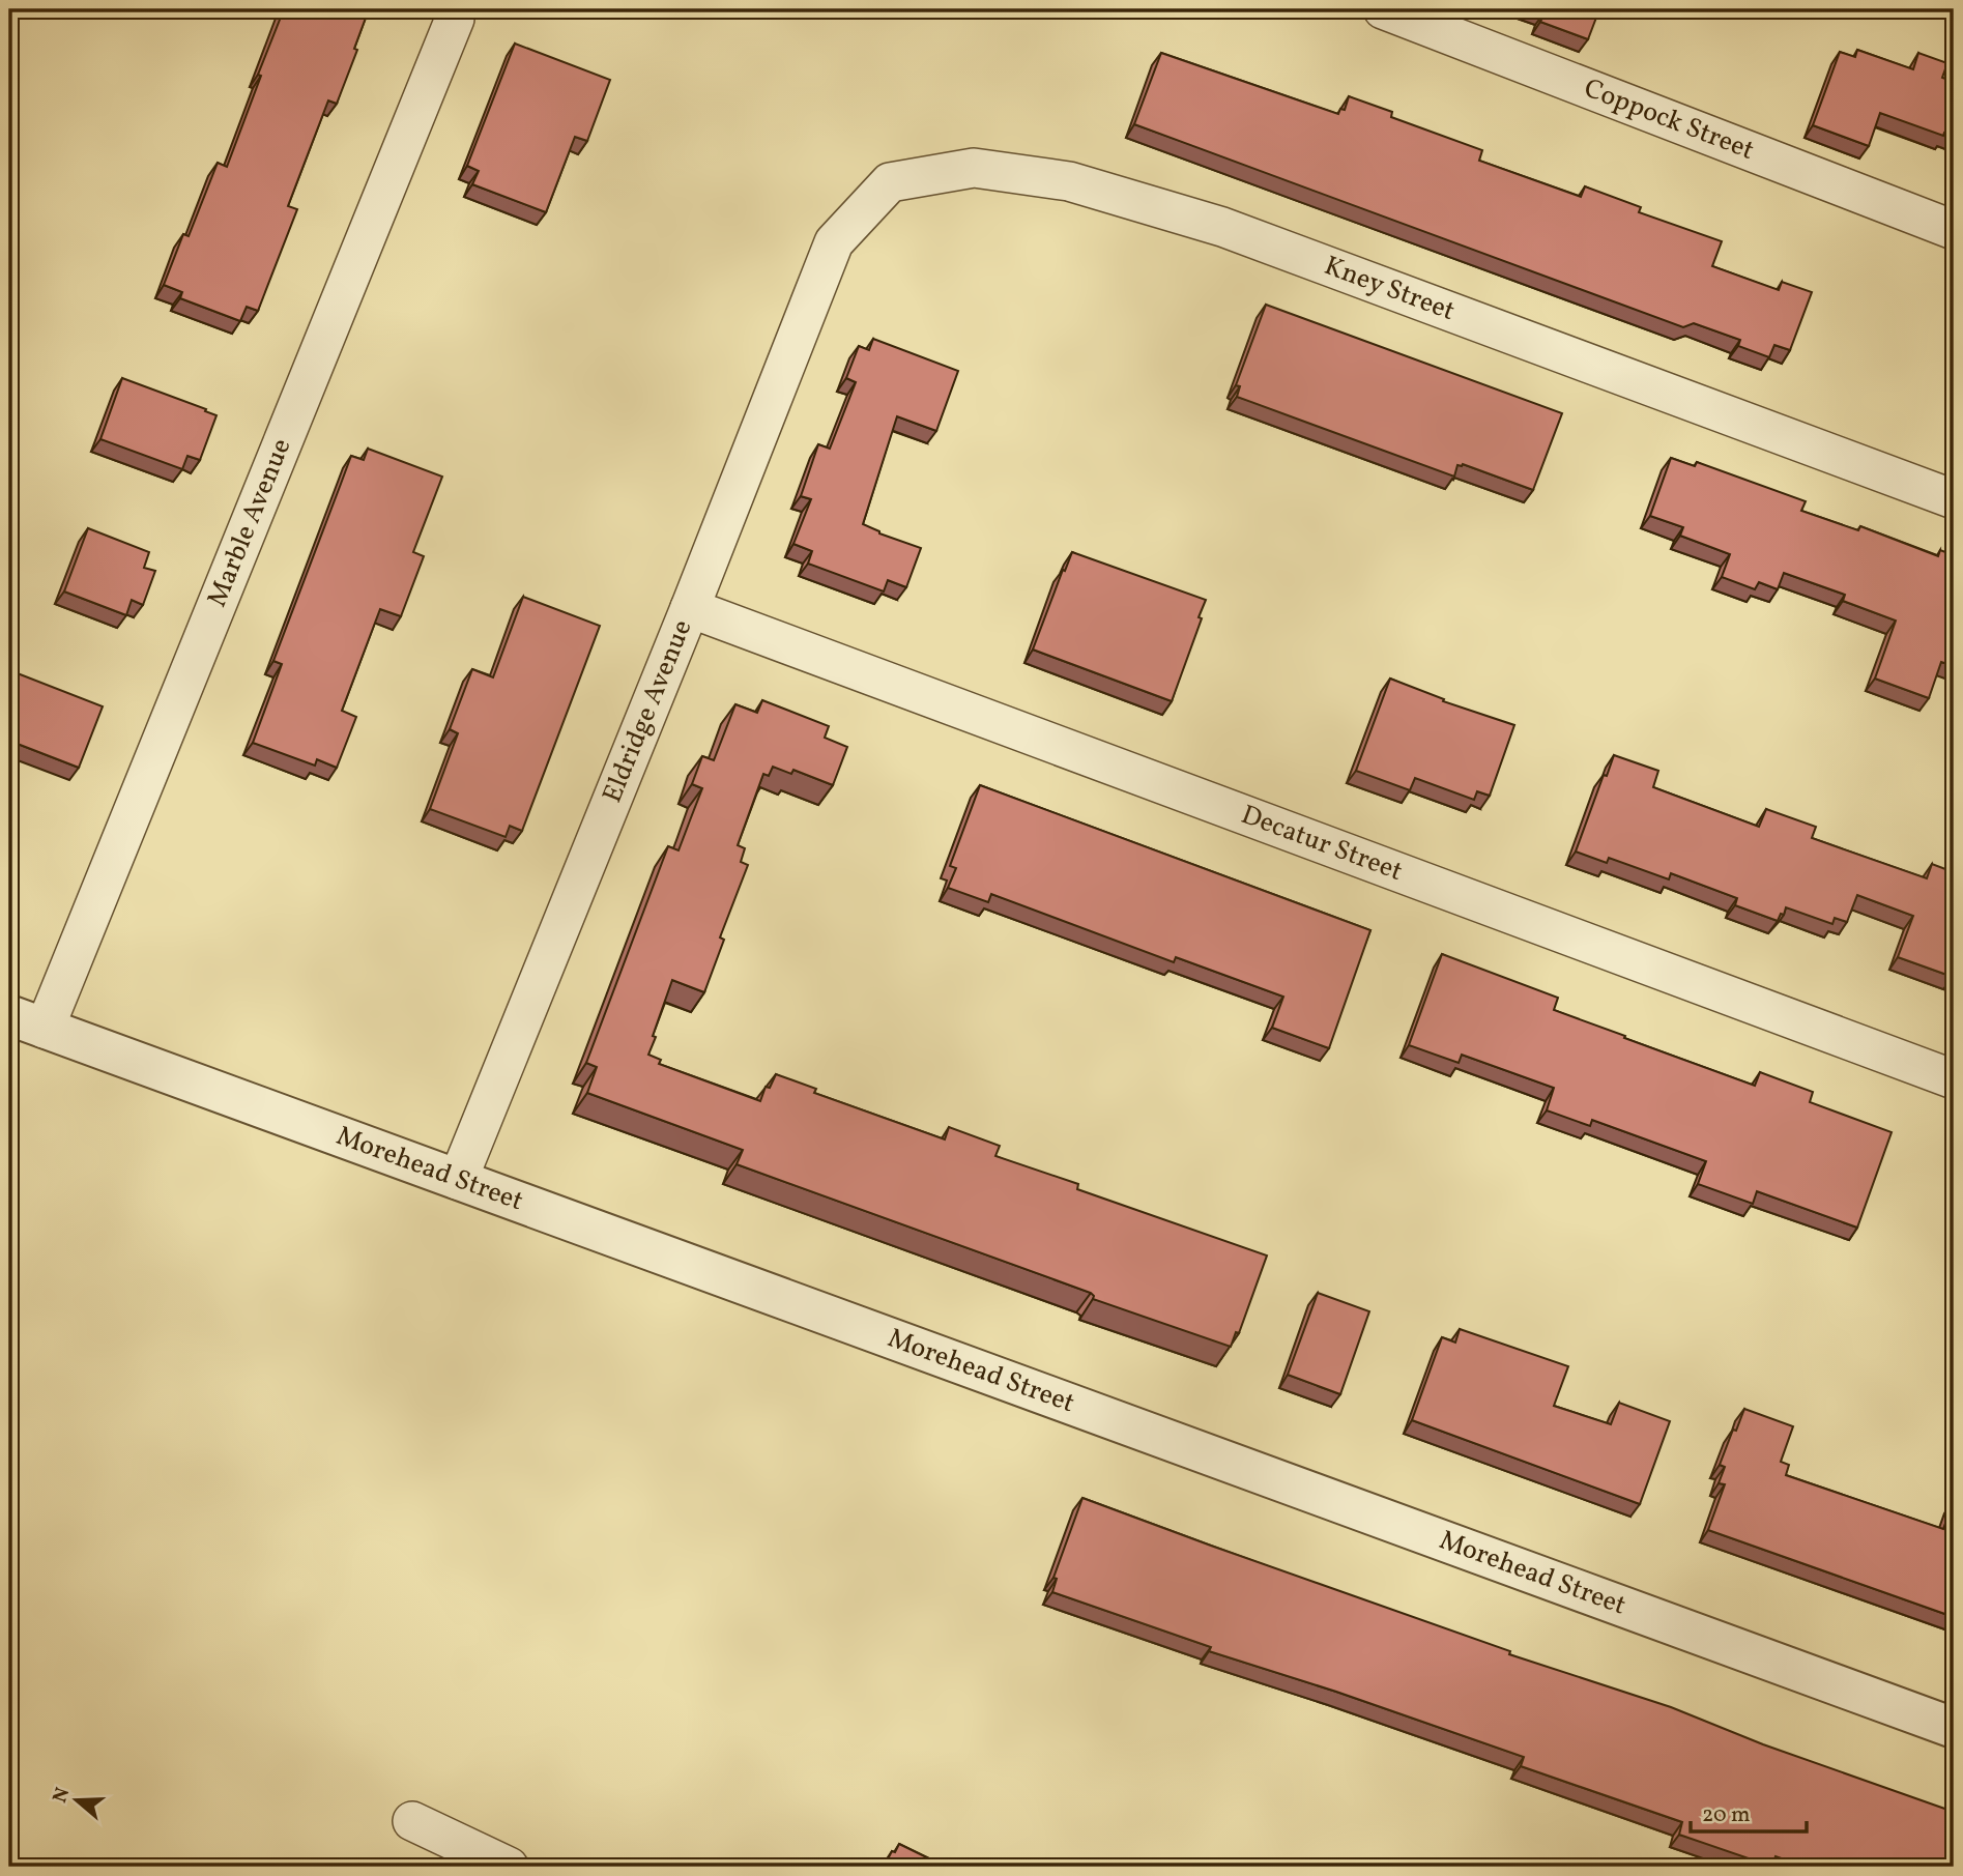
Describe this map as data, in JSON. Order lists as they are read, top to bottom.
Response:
{
  "streets": {
    "street": [
      "Coppock Street",
      "Kney Street",
      "Marble Avenue",
      "Eldridge Avenue",
      "Decatur Street",
      "Morehead Street"
    ]
  },
  "crossings": [
    ["Kney Street", "Eldridge Avenue"],
    ["Marble Avenue", "Morehead Street"],
    ["Eldridge Avenue", "Decatur Street"],
    ["Eldridge Avenue", "Morehead Street"]
  ],
  "scale_bar": "20 m",
  "north": "left"
}
